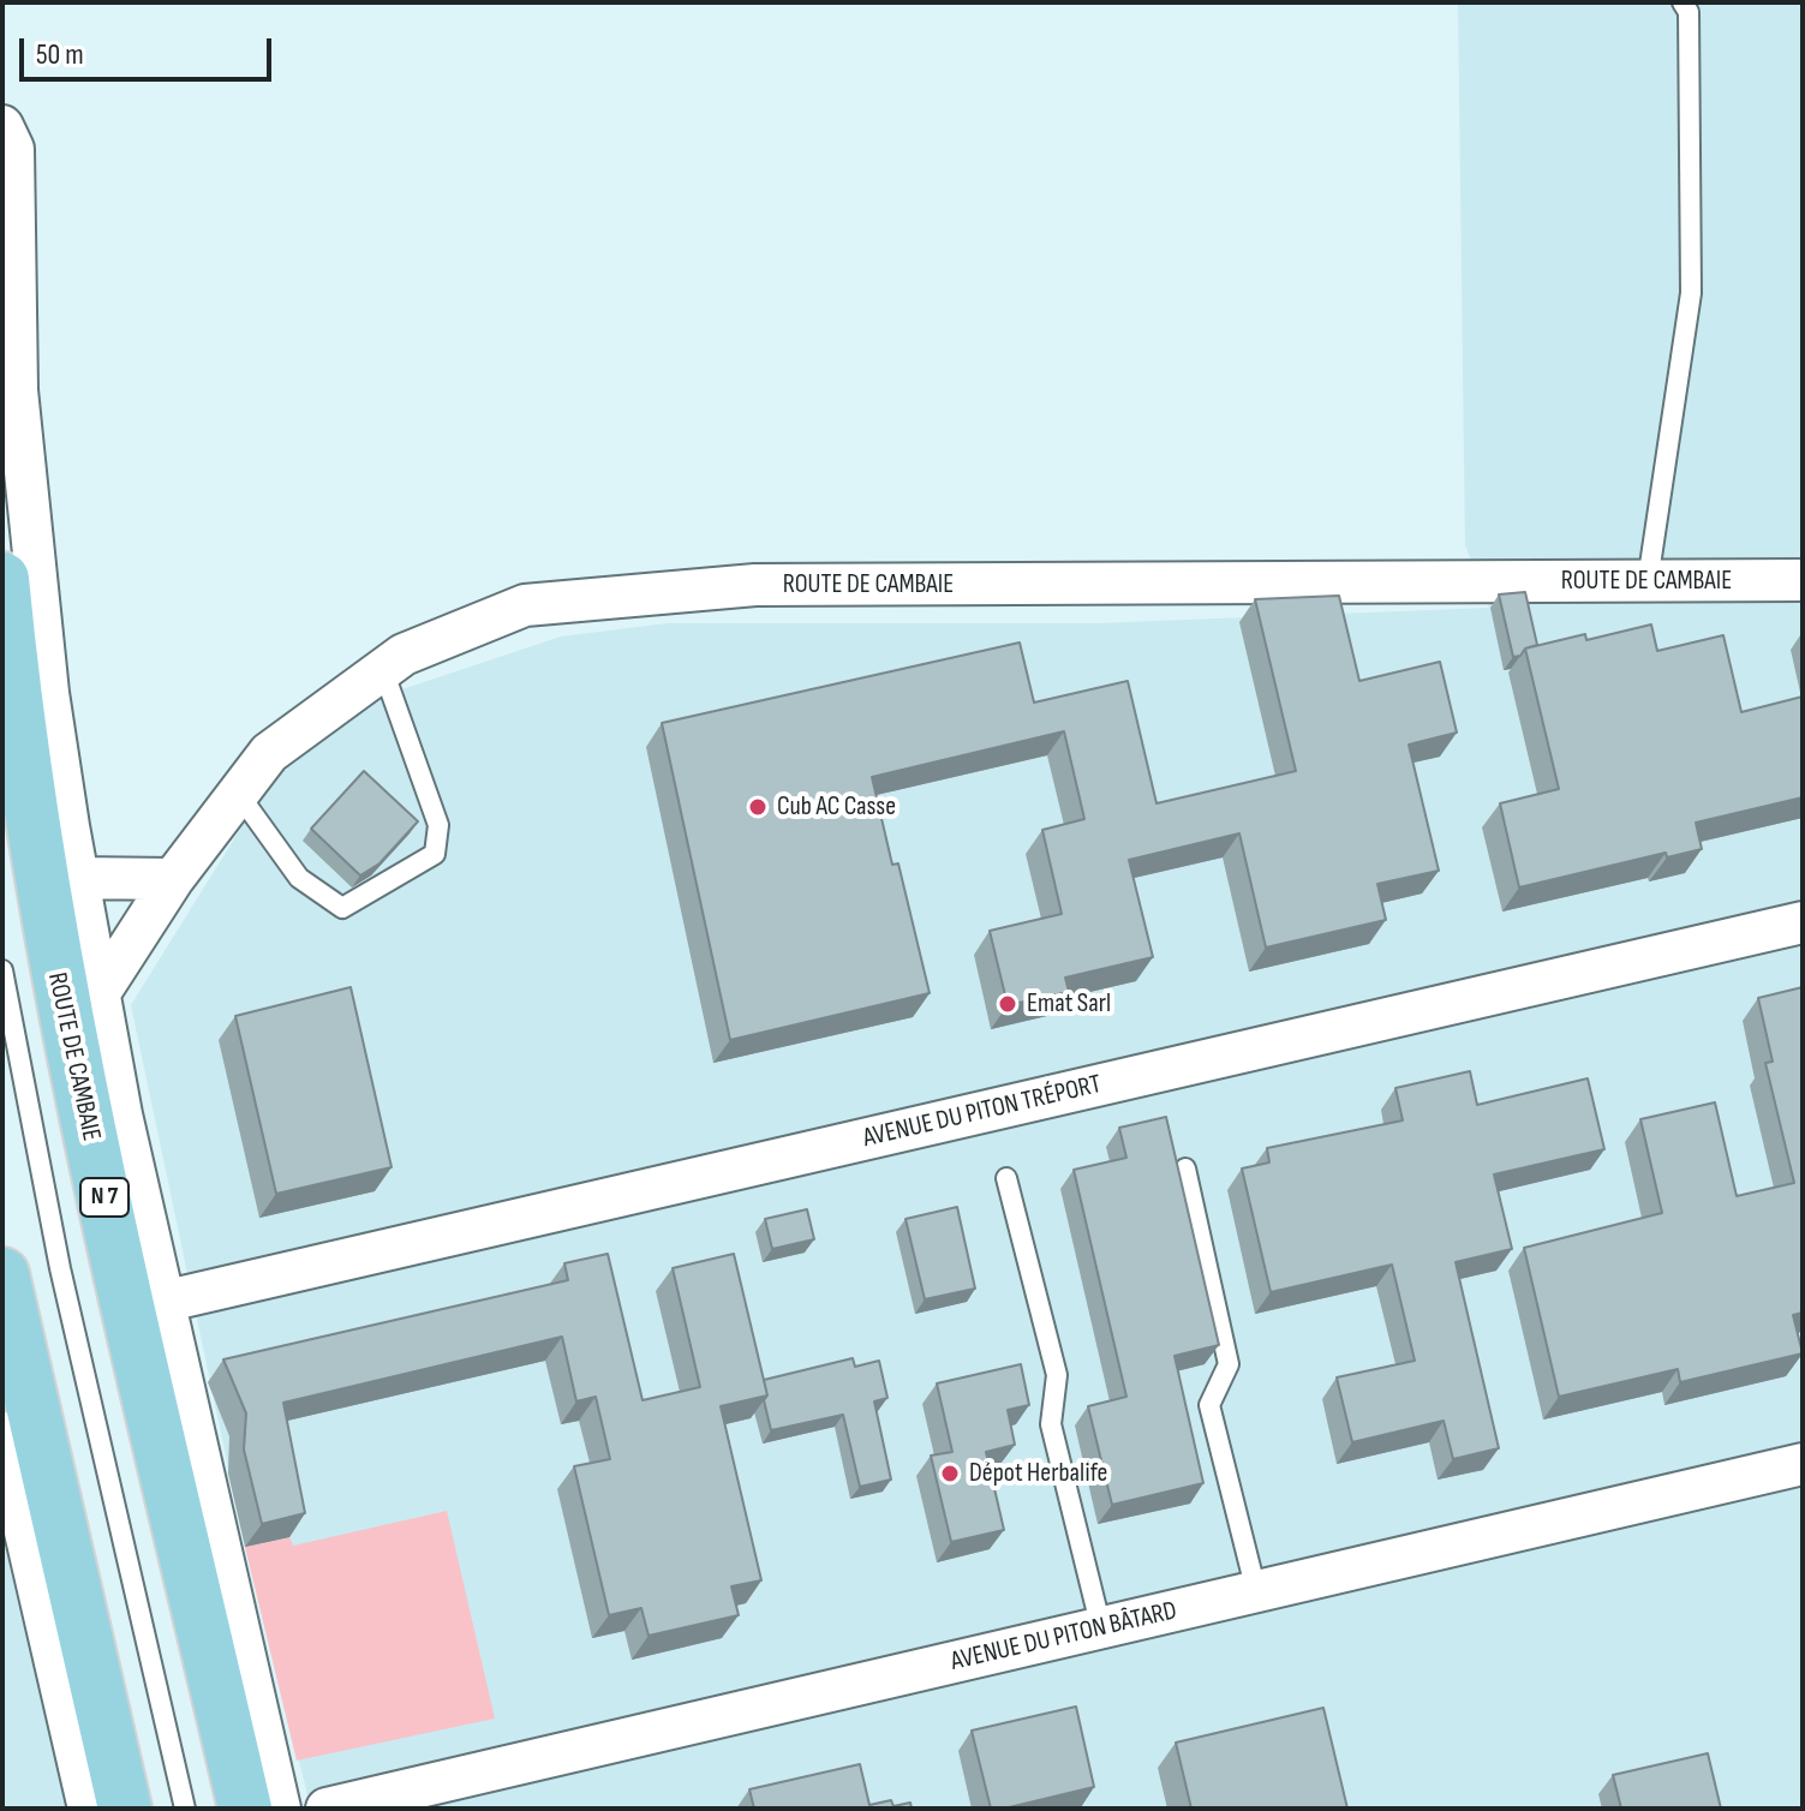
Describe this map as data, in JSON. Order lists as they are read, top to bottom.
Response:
{
  "streets": {
    "main road": ["ROUTE DE CAMBAIE", "N 7"],
    "street": ["AVENUE DU PITON TRÉPORT", "AVENUE DU PITON BÂTARD"]
  },
  "places": ["Cub AC Casse", "Emat Sarl", "Dépot Herbalife"],
  "scale_bar": "50 m"
}
